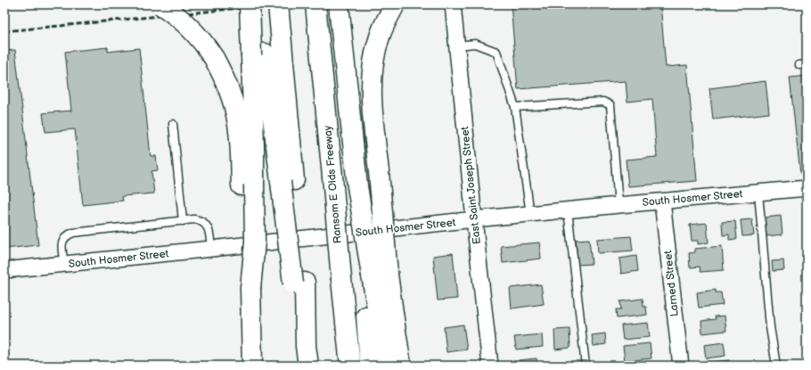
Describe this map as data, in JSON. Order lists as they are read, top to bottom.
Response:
{
  "streets": {
    "highway": ["Ransom E Olds Freeway"],
    "street": ["East Saint Joseph Street", "South Hosmer Street", "Larned Street"]
  },
  "crossings": [
    ["East Saint Joseph Street", "South Hosmer Street"],
    ["South Hosmer Street", "Larned Street"]
  ]
}
